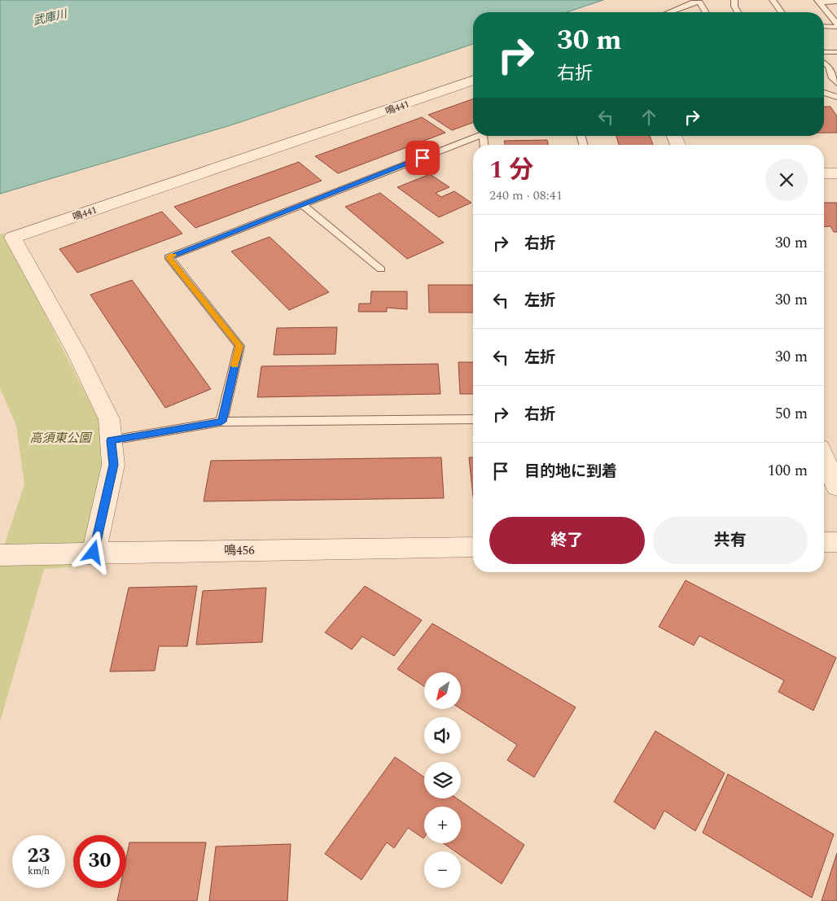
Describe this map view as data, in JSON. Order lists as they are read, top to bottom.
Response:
{
  "streets": {
    "street": ["鳴441", "鳴456"]
  },
  "crossings": [
    ["鳴441", "鳴456"]
  ],
  "water": ["武庫川"],
  "parks": ["高須東公園"],
  "north": "bottom left",
  "page": {
    "turn": ["30 m", "右折"],
    "heading": ["1 分", "240 m · 08:41"],
    "list": [
      {
        "name": "右折",
        "value": "30 m"
      },
      {
        "name": "左折",
        "value": "30 m"
      },
      {
        "name": "左折",
        "value": "30 m"
      },
      {
        "name": "右折",
        "value": "50 m"
      },
      {
        "name": "目的地に到着",
        "value": "100 m"
      }
    ],
    "buttons": ["終了", "共有"],
    "map_buttons": ["+", "−"],
    "speed": "23 km/h",
    "limit": "30"
  }
}
